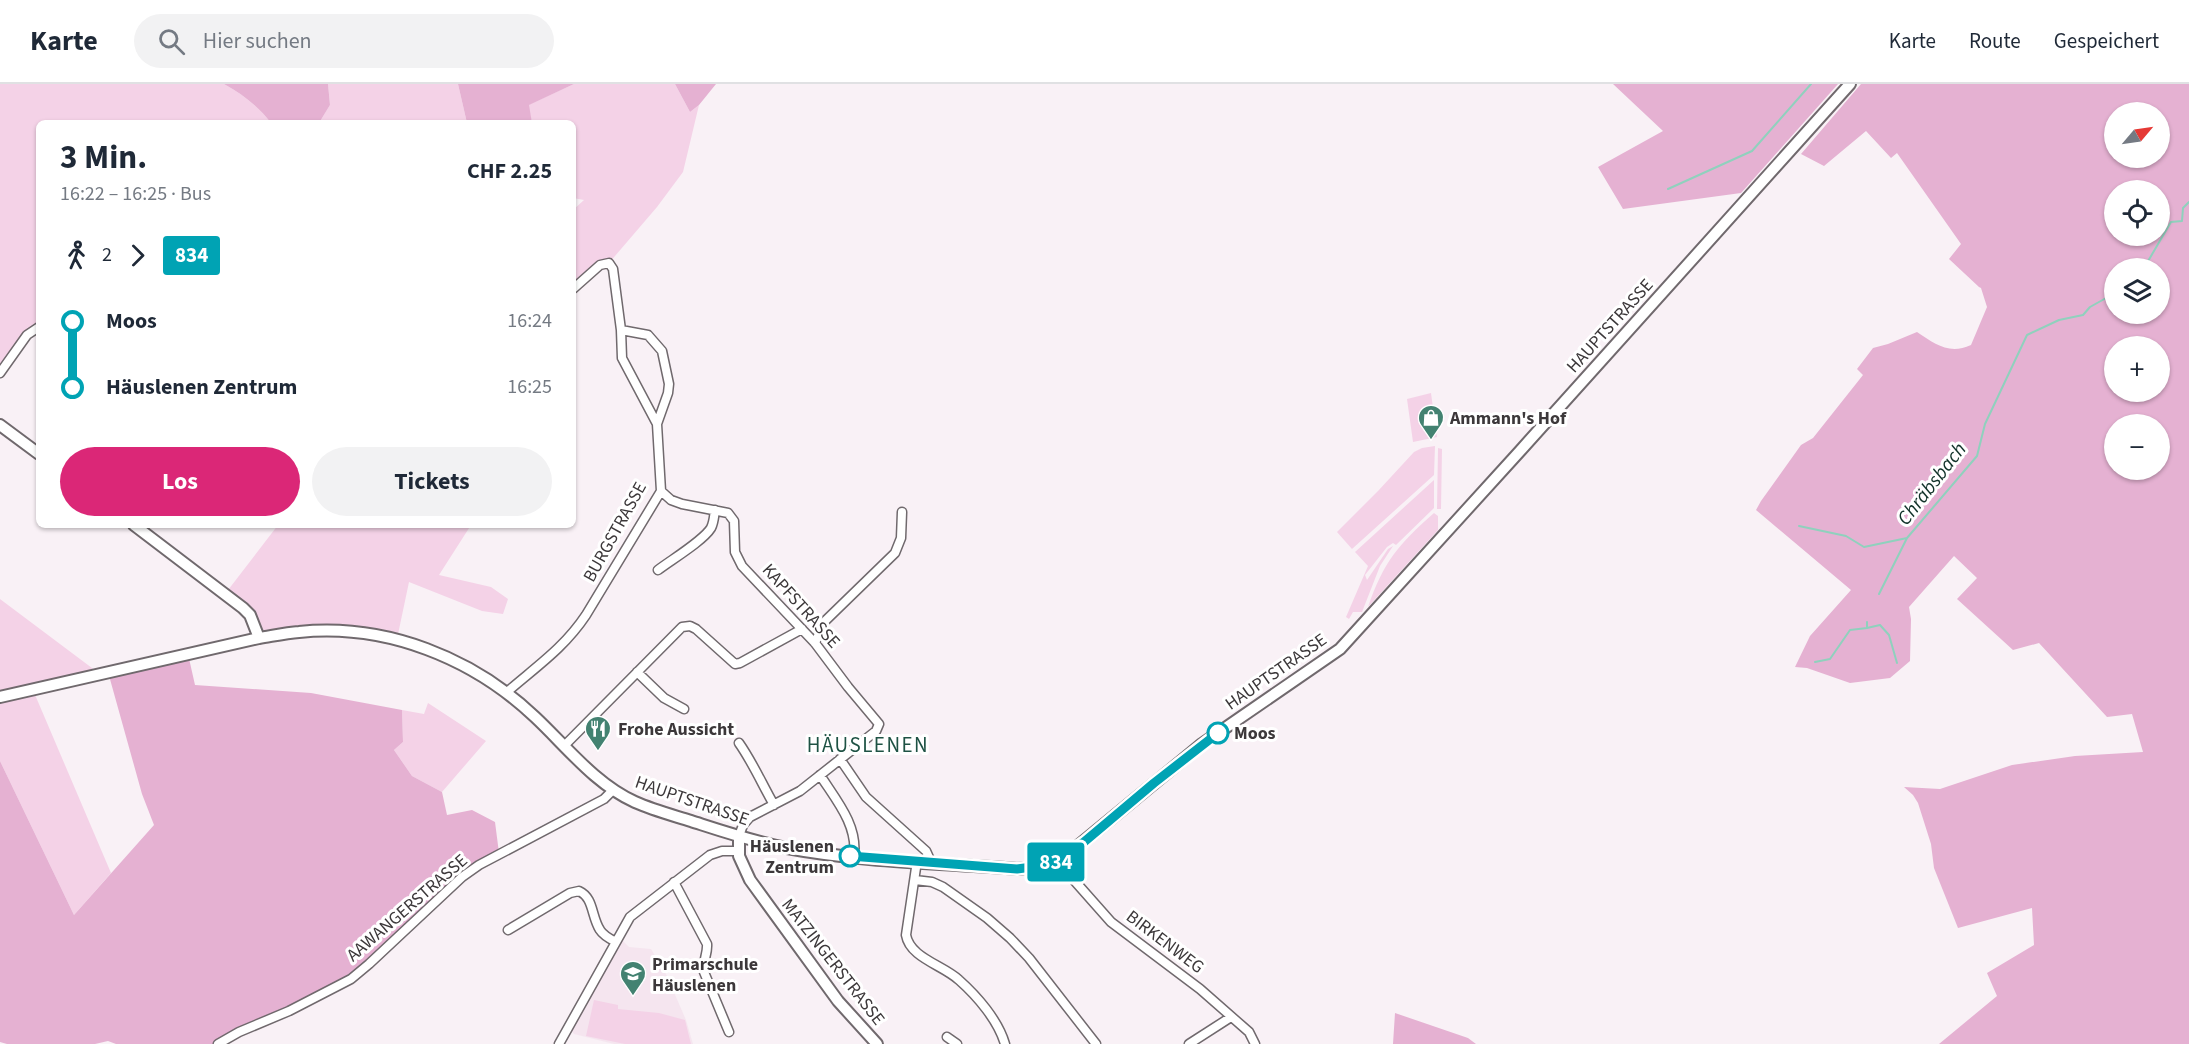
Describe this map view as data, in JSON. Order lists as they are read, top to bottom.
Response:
{
  "streets": {
    "street": [
      "HAUPTSTRASSE",
      "BURGSTRASSE",
      "KAPFSTRASSE",
      "AAWANGERSTRASSE",
      "BIRKENWEG",
      "MATZINGERSTRASSE"
    ]
  },
  "crossings": [
    ["HAUPTSTRASSE", "BURGSTRASSE"],
    ["HAUPTSTRASSE", "AAWANGERSTRASSE"],
    ["HAUPTSTRASSE", "BIRKENWEG"],
    ["HAUPTSTRASSE", "MATZINGERSTRASSE"]
  ],
  "districts": ["HÄUSLENEN"],
  "water": ["Chräbsbach"],
  "places": {
    "shop": ["Ammann's Hof"],
    "other": ["Moos", "Häuslenen Zentrum"],
    "restaurant": ["Frohe Aussicht"],
    "school or university": ["Primarschule Häuslenen"]
  },
  "lines": ["bus line 834"],
  "north": "top right",
  "page": {
    "header": "Karte",
    "search": "Hier suchen",
    "nav": ["Karte", "Route", "Gespeichert"],
    "on_map": "834",
    "map_buttons": ["+", "−"],
    "heading": ["3 Min.", "16:22 – 16:25 · Bus", "CHF 2.25"],
    "legs": ["2", "834"],
    "list": [
      {
        "name": "Moos",
        "value": "16:24"
      },
      {
        "name": "Häuslenen Zentrum",
        "value": "16:25"
      }
    ],
    "buttons": ["Los", "Tickets"]
  }
}
